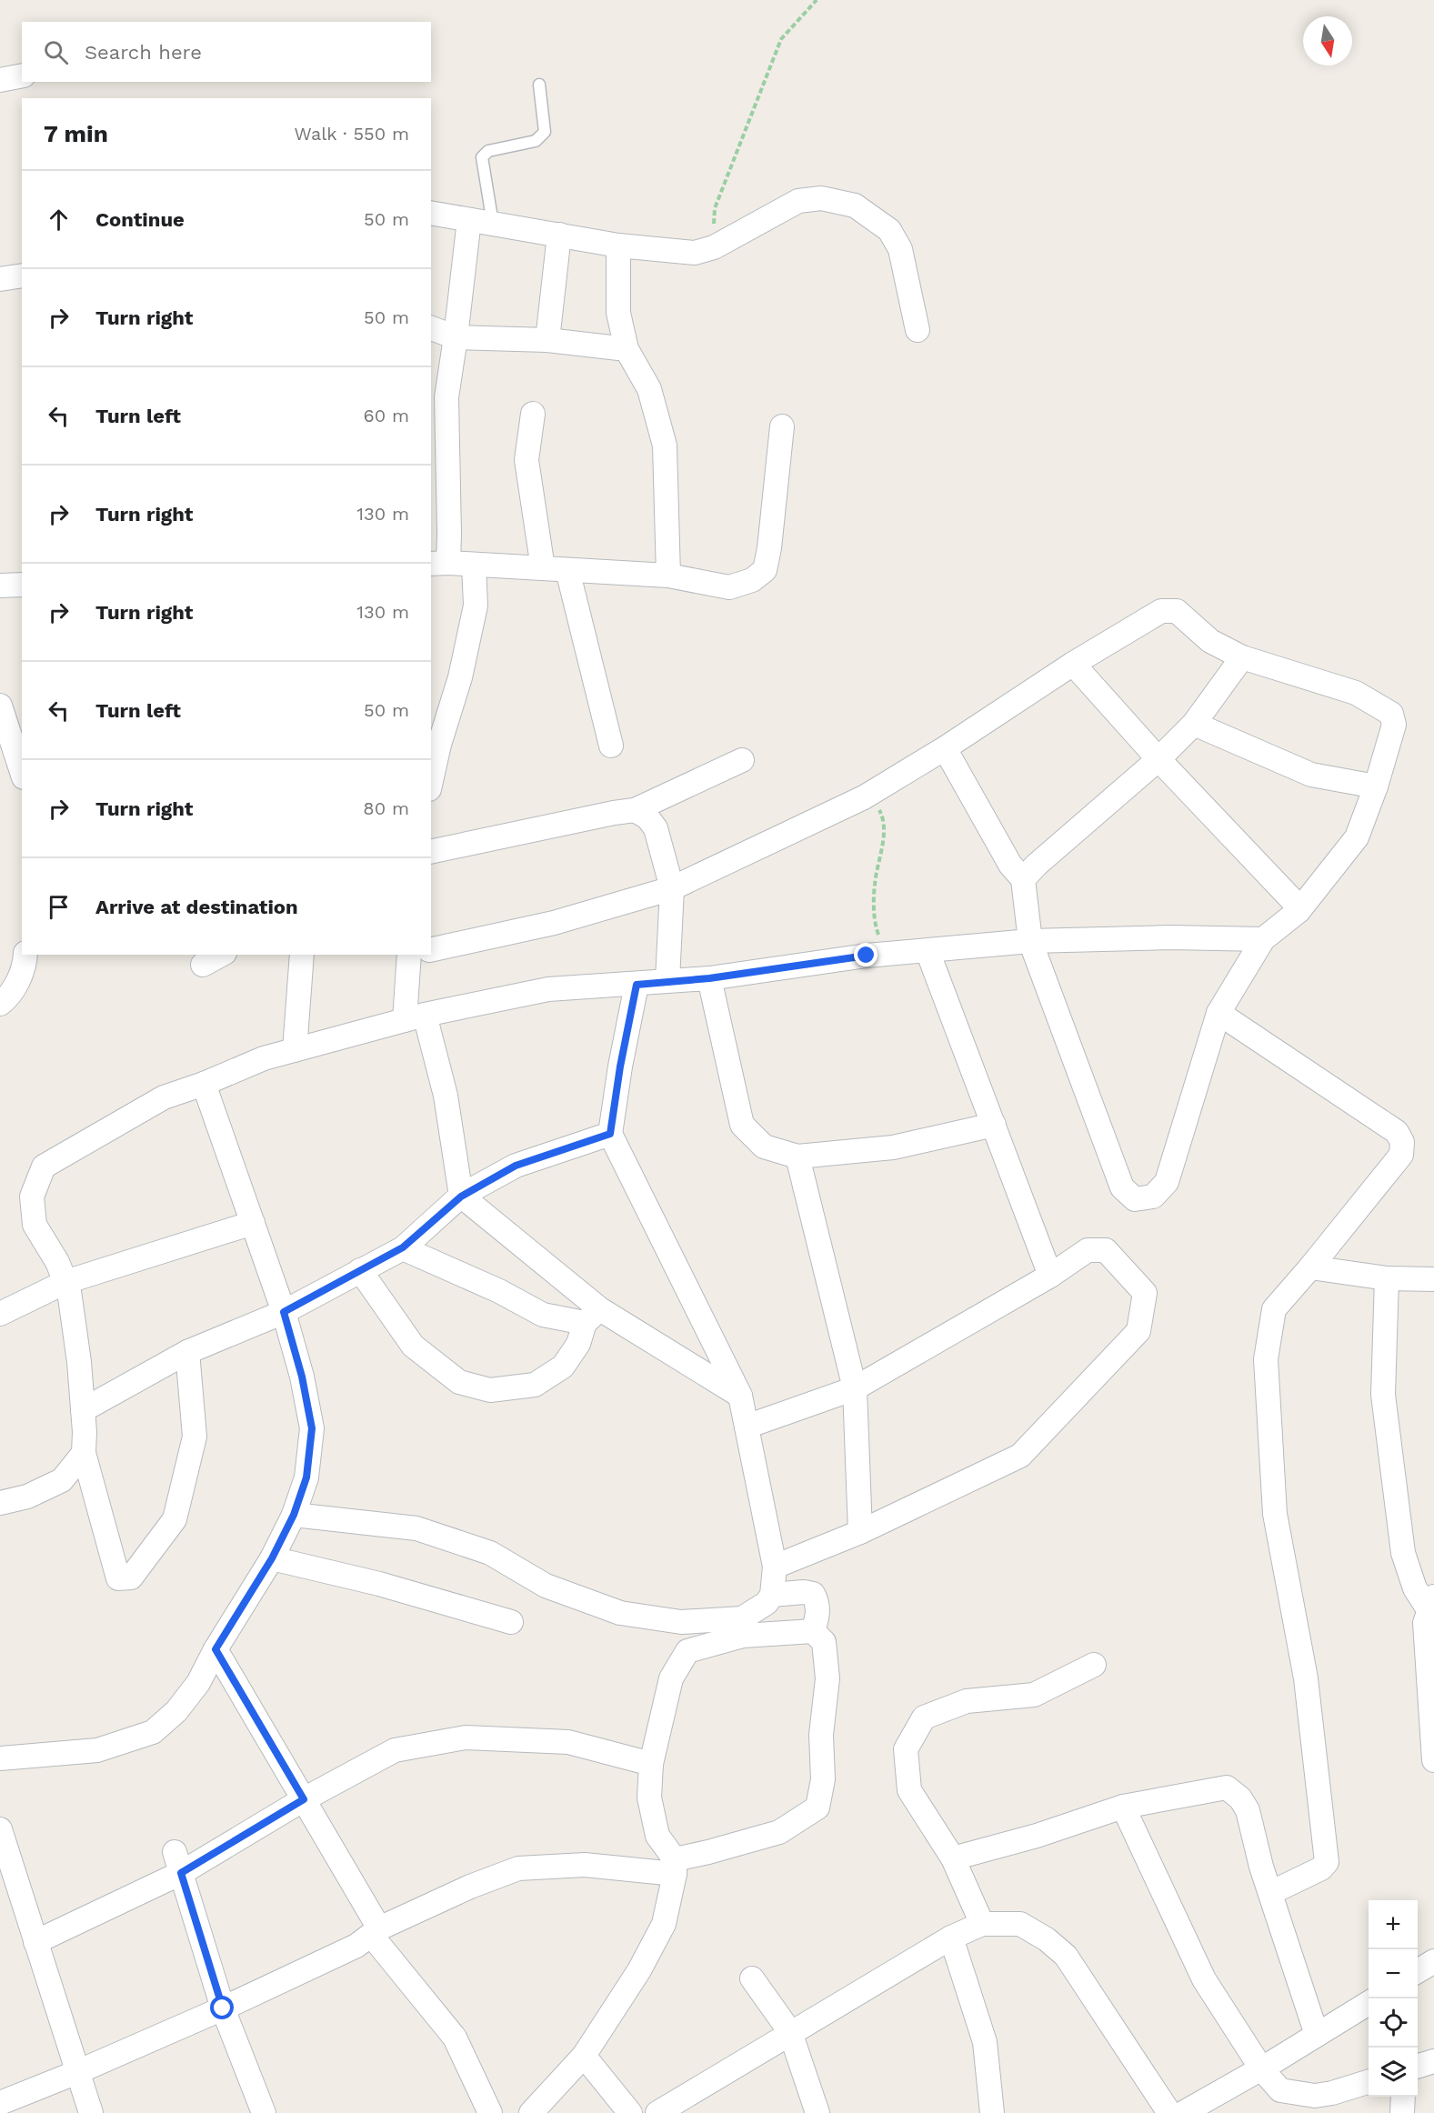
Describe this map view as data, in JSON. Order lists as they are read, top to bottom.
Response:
{
  "north": "bottom",
  "page": {
    "search": "Search here",
    "heading": ["7 min", "Walk · 550 m"],
    "list": [
      ["Continue", "50 m"],
      ["Turn right", "50 m"],
      ["Turn left", "60 m"],
      ["Turn right", "130 m"],
      ["Turn right", "130 m"],
      ["Turn left", "50 m"],
      ["Turn right", "80 m"],
      "Arrive at destination"
    ],
    "map_buttons": ["+", "−"]
  }
}
